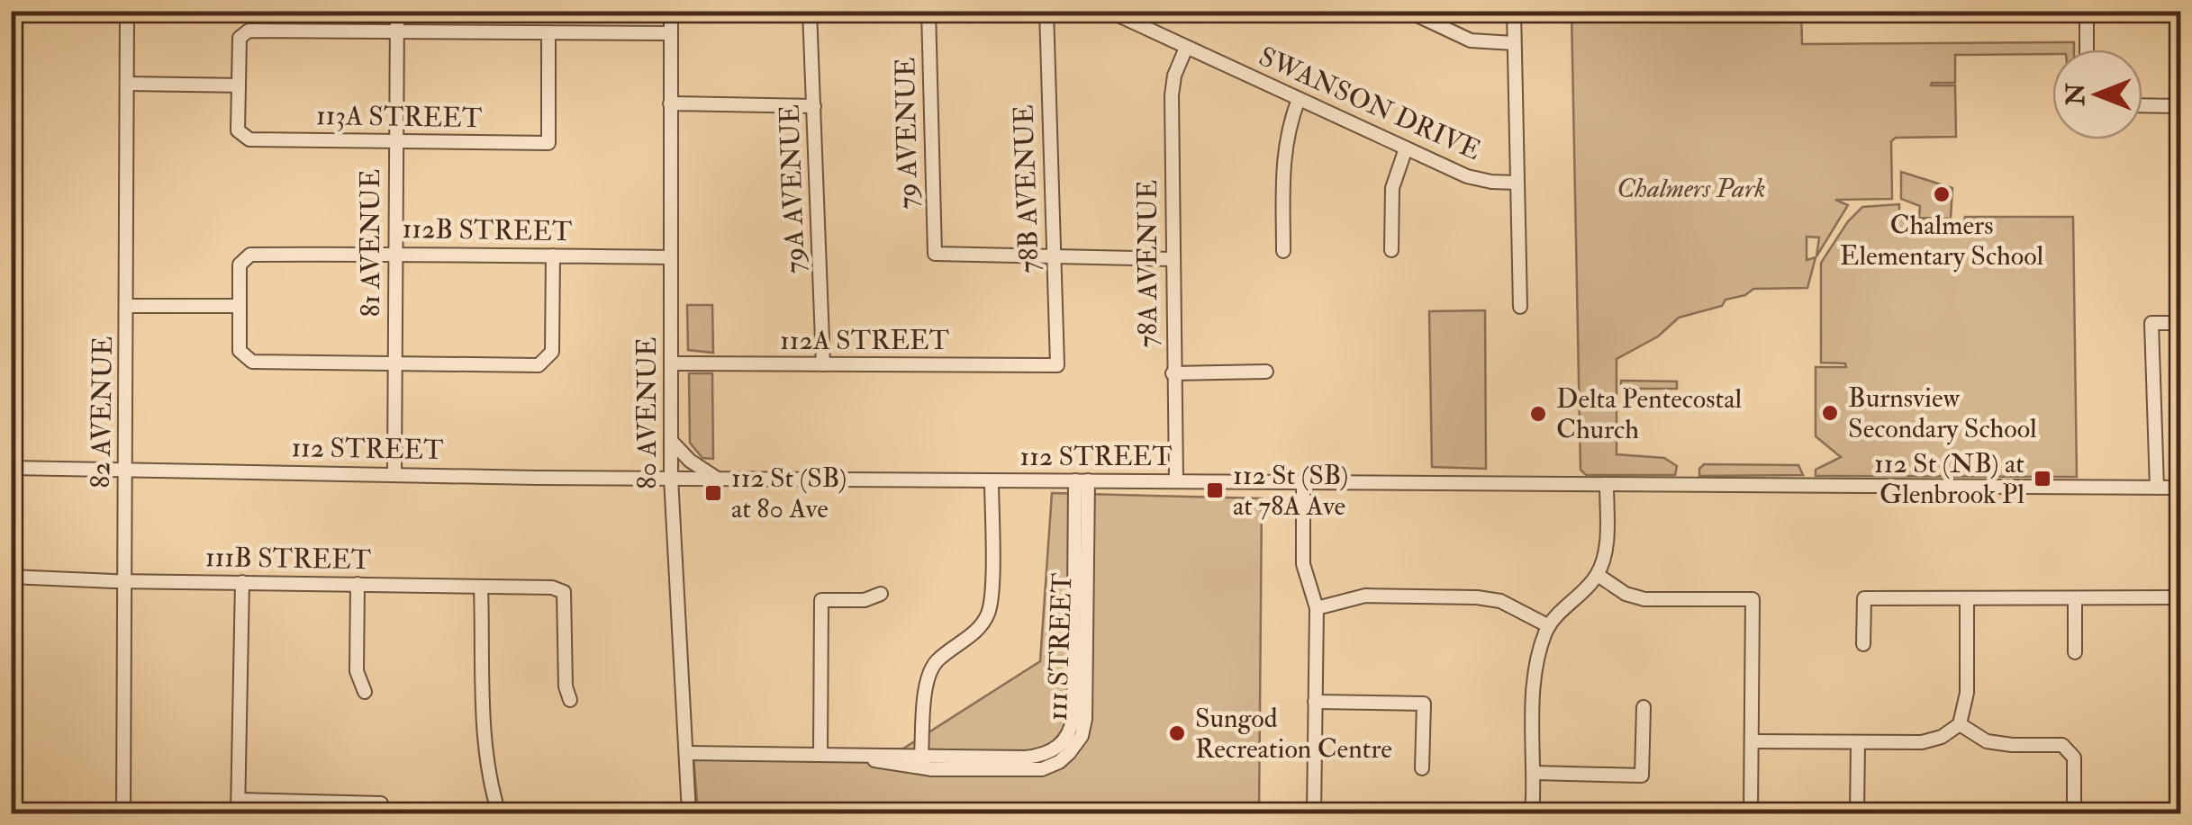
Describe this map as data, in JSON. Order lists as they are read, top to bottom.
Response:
{
  "streets": {
    "street": [
      "SWANSON DRIVE",
      "113A STREET",
      "79 AVENUE",
      "79A AVENUE",
      "78B AVENUE",
      "112B STREET",
      "81 AVENUE",
      "78A AVENUE",
      "112A STREET",
      "82 AVENUE",
      "80 AVENUE",
      "112 STREET",
      "111B STREET",
      "111 STREET"
    ]
  },
  "crossings": [
    ["SWANSON DRIVE", "78A AVENUE"],
    ["113A STREET", "81 AVENUE"],
    ["79 AVENUE", "78B AVENUE"],
    ["79A AVENUE", "112A STREET"],
    ["78B AVENUE", "112A STREET"],
    ["112B STREET", "81 AVENUE"],
    ["112B STREET", "80 AVENUE"],
    ["81 AVENUE", "112 STREET"],
    ["78A AVENUE", "112 STREET"],
    ["112A STREET", "80 AVENUE"],
    ["82 AVENUE", "112 STREET"],
    ["82 AVENUE", "111B STREET"],
    ["80 AVENUE", "112 STREET"],
    ["80 AVENUE", "111 STREET"],
    ["112 STREET", "111 STREET"]
  ],
  "parks": ["Chalmers Park"],
  "places": {
    "other": [
      "Chalmers Elementary School",
      "Burnsview Secondary School",
      "Delta Pentecostal Church",
      "Sungod Recreation Centre"
    ],
    "transit": ["112 St (NB) at Glenbrook Pl", "112 St (SB) at 78A Ave", "112 St (SB) at 80 Ave"]
  },
  "north": "left"
}
